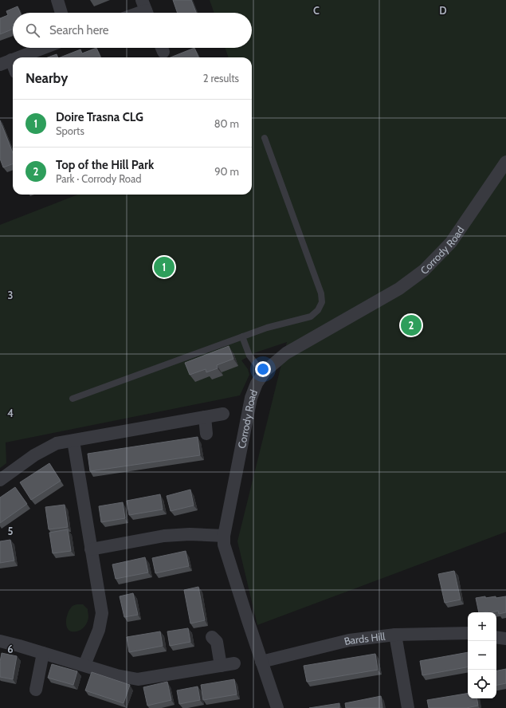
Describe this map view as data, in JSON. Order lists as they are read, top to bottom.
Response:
{
  "streets": {
    "street": ["Corrody Road", "Bards Hill"]
  },
  "crossings": [
    ["Corrody Road", "Bards Hill"]
  ],
  "page": {
    "search": "Search here",
    "heading": ["Nearby", "2 results"],
    "list": [
      {
        "mark": "1",
        "name": "Doire Trasna CLG",
        "note": "Sports",
        "value": "80 m"
      },
      {
        "mark": "2",
        "name": "Top of the Hill Park",
        "note": "Park · Corrody Road",
        "value": "90 m"
      }
    ],
    "pins": ["1", "2"],
    "map_buttons": ["+", "−"]
  },
  "grid": {
    "columns": ["C", "D"],
    "rows": [
      "3",
      "4",
      "5",
      "6"
    ]
  }
}
